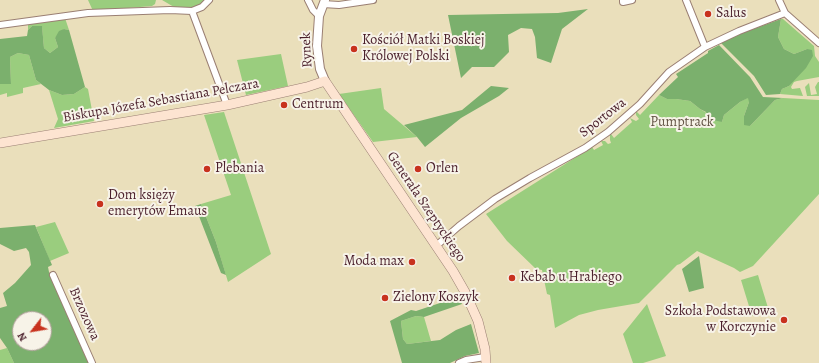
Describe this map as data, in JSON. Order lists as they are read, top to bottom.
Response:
{
  "streets": {
    "main road": ["Biskupa Józefa Sebastiana Pelczara", "Generała Szeptyckiego"],
    "street": ["Rynek", "Sportowa", "Brzozowa"]
  },
  "crossings": [
    ["Rynek", "Biskupa Józefa Sebastiana Pelczara"],
    ["Rynek", "Generała Szeptyckiego"],
    ["Biskupa Józefa Sebastiana Pelczara", "Generała Szeptyckiego"],
    ["Sportowa", "Generała Szeptyckiego"]
  ],
  "parks": ["Pumptrack"],
  "places": [
    "Salus",
    "Kościół Matki Boskiej Królowej Polski",
    "Centrum",
    "Plebania",
    "Orlen",
    "Dom księży emerytów Emaus",
    "Moda max",
    "Kebab u Hrabiego",
    "Zielony Koszyk",
    "Szkoła Podstawowa w Korczynie"
  ],
  "north": "bottom left"
}
